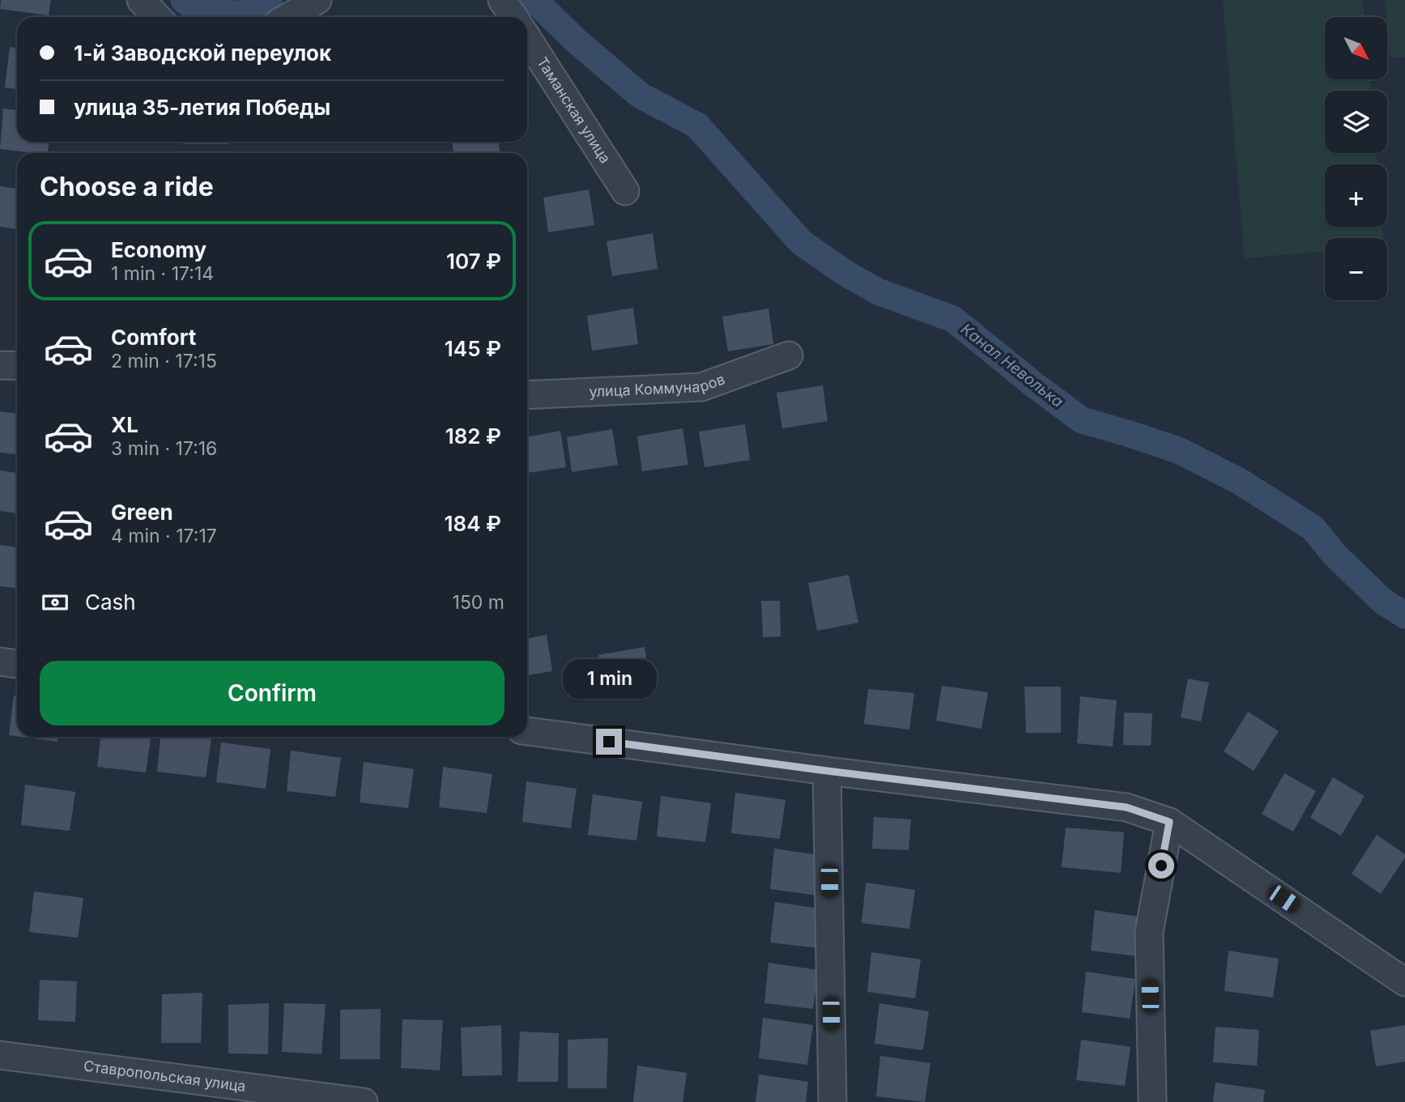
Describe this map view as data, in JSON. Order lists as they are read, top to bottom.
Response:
{
  "streets": {
    "street": ["Таманская улица", "улица Коммунаров", "Ставропольская улица"]
  },
  "water": ["Канал Неволька"],
  "north": "bottom right",
  "page": {
    "map_buttons": ["+", "−"],
    "banner": ["1-й Заводской переулок", "улица 35-летия Победы"],
    "heading": "Choose a ride",
    "list": [
      {
        "name": "Economy",
        "note": "1 min · 17:14",
        "value": "107 ₽"
      },
      {
        "name": "Comfort",
        "note": "2 min · 17:15",
        "value": "145 ₽"
      },
      {
        "name": "XL",
        "note": "3 min · 17:16",
        "value": "182 ₽"
      },
      {
        "name": "Green",
        "note": "4 min · 17:17",
        "value": "184 ₽"
      }
    ],
    "pay": ["Cash", "150 m"],
    "buttons": "Confirm",
    "bubble": "1 min"
  }
}
